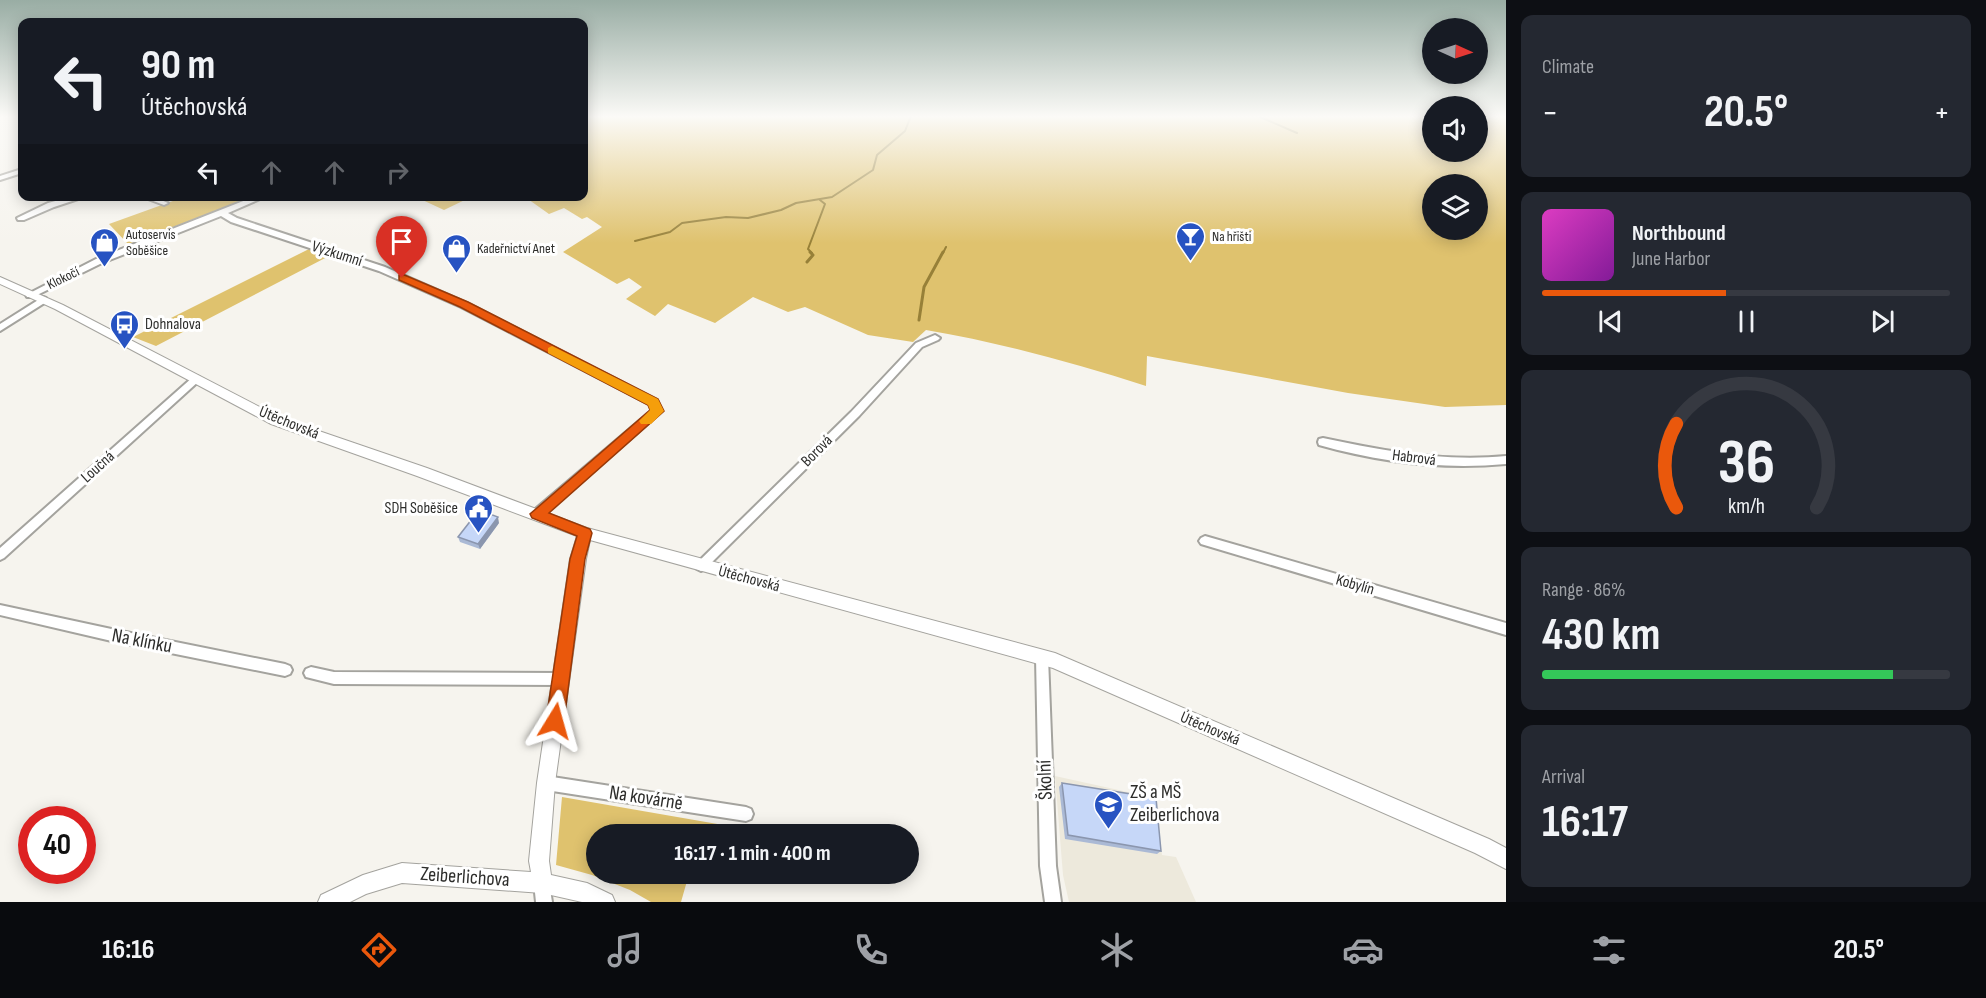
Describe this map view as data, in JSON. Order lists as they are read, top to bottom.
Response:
{
  "streets": {
    "street": [
      "Výzkumní",
      "Klokočí",
      "Útěchovská",
      "Borová",
      "Habrová",
      "Loučná",
      "Kobylín",
      "Na klínku",
      "Školní",
      "Na kovárně",
      "Zeiberlichova"
    ]
  },
  "crossings": [
    ["Výzkumní", "Klokočí"],
    ["Výzkumní", "Útěchovská"],
    ["Klokočí", "Útěchovská"],
    ["Útěchovská", "Borová"],
    ["Útěchovská", "Loučná"],
    ["Útěchovská", "Školní"]
  ],
  "places": {
    "bar": ["Na hřišti"],
    "shop": ["Autoservis Soběšice", "Kadeřnictví Anet"],
    "bus stop": ["Dohnalova"],
    "public building": ["SDH Soběšice"],
    "school or university": ["ZŠ a MŠ Zeiberlichova"]
  },
  "north": "right",
  "page": {
    "tile": [
      "Climate",
      ["Range · 86%", "430 km"],
      ["Arrival", "16:17"]
    ],
    "turn": ["90 m", "Útěchovská"],
    "heat": ["−", "20.5°", "+"],
    "song": ["Northbound", "June Harbor"],
    "limit": "40",
    "trip": "16:17 · 1 min · 400 m",
    "tabs": ["16:16", "20.5°"],
    "gauge": ["36", "km/h"]
  }
}
